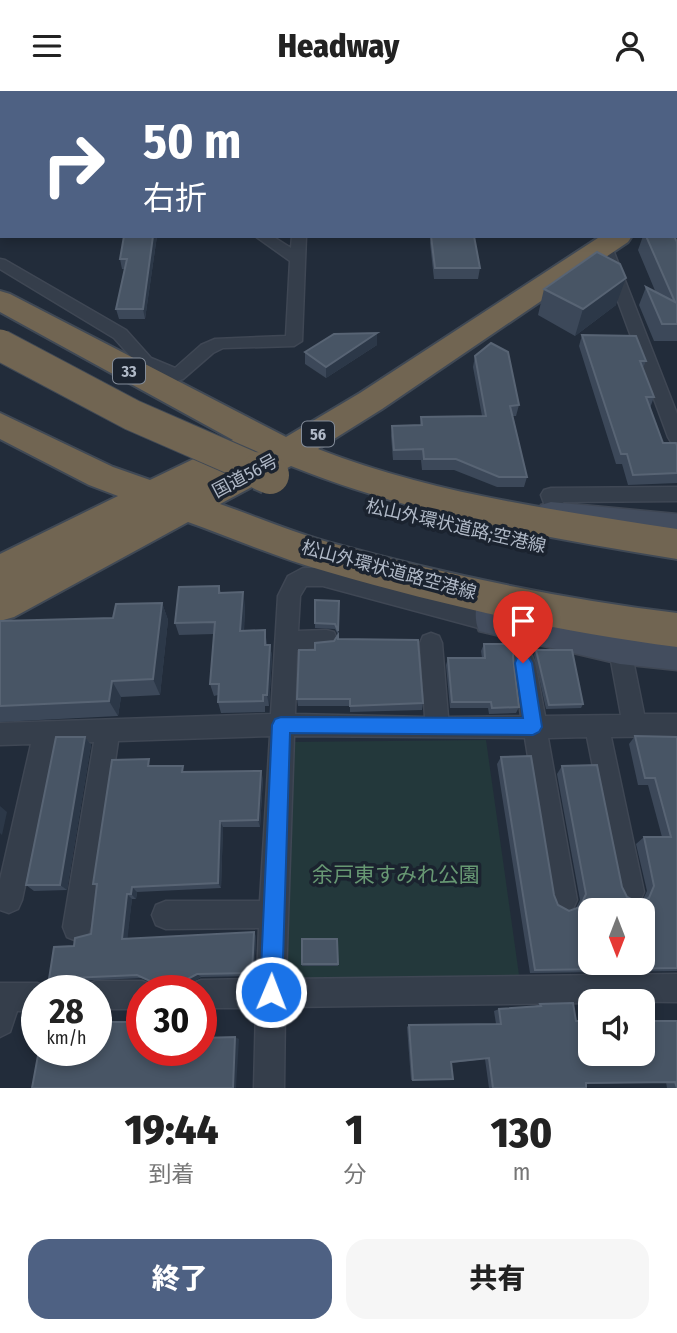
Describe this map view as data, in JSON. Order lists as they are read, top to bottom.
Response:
{
  "streets": {
    "highway": [
      "33",
      "56",
      "国道56号",
      "松山外環状道路;空港線",
      "松山外環状道路空港線"
    ]
  },
  "crossings": [
    ["33", "56"],
    ["33", "国道56号"],
    ["33", "松山外環状道路;空港線"],
    ["56", "国道56号"],
    ["56", "松山外環状道路;空港線"],
    ["国道56号", "松山外環状道路;空港線"],
    ["国道56号", "松山外環状道路空港線"]
  ],
  "parks": ["余戸東すみれ公園"],
  "north": "bottom",
  "page": {
    "header": "Headway",
    "turn": ["50 m", "右折"],
    "speed": "28 km/h",
    "limit": "30",
    "eta": [
      "19:44",
      "到着",
      "1",
      "分",
      "130",
      "m"
    ],
    "buttons": ["終了", "共有"]
  }
}
